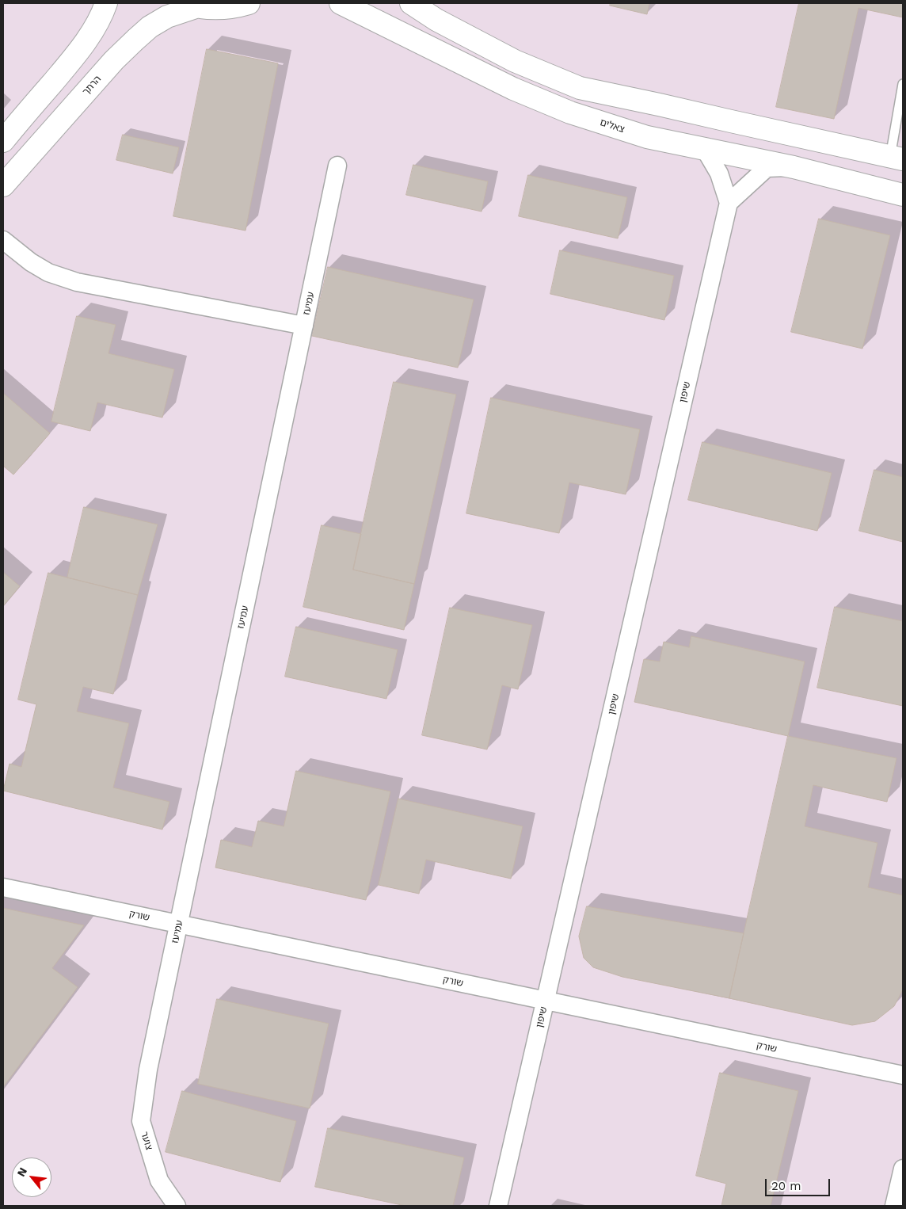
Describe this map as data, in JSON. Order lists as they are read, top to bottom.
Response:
{
  "streets": {
    "street": [
      "הרתך",
      "צאלים",
      "עמיעז",
      "שיפון",
      "שורק",
      "צוער"
    ]
  },
  "crossings": [
    ["עמיעז", "שורק"],
    ["עמיעז", "צוער"],
    ["שיפון", "שורק"]
  ],
  "scale_bar": "20 m",
  "north": "top left"
}
